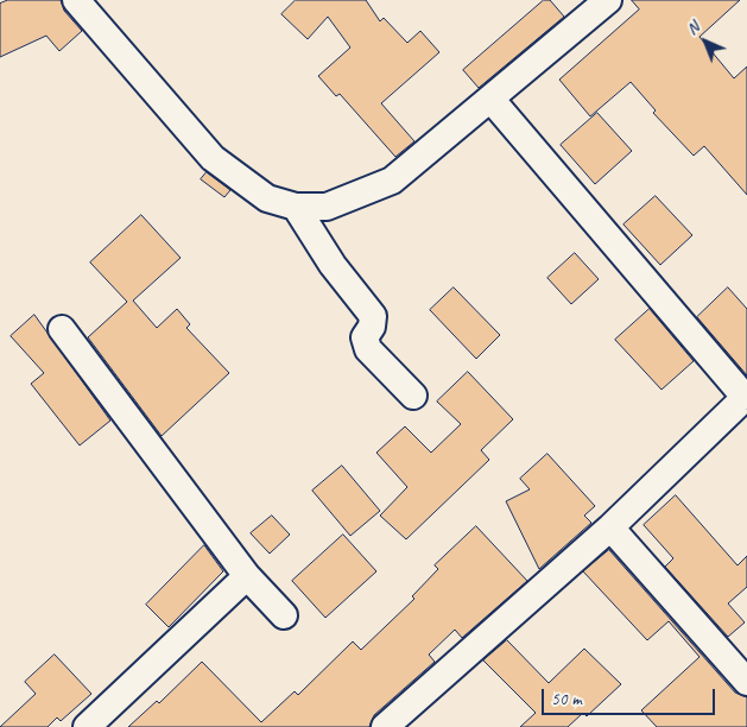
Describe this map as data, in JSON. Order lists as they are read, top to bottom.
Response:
{
  "scale_bar": "50 m",
  "north": "top left"
}
